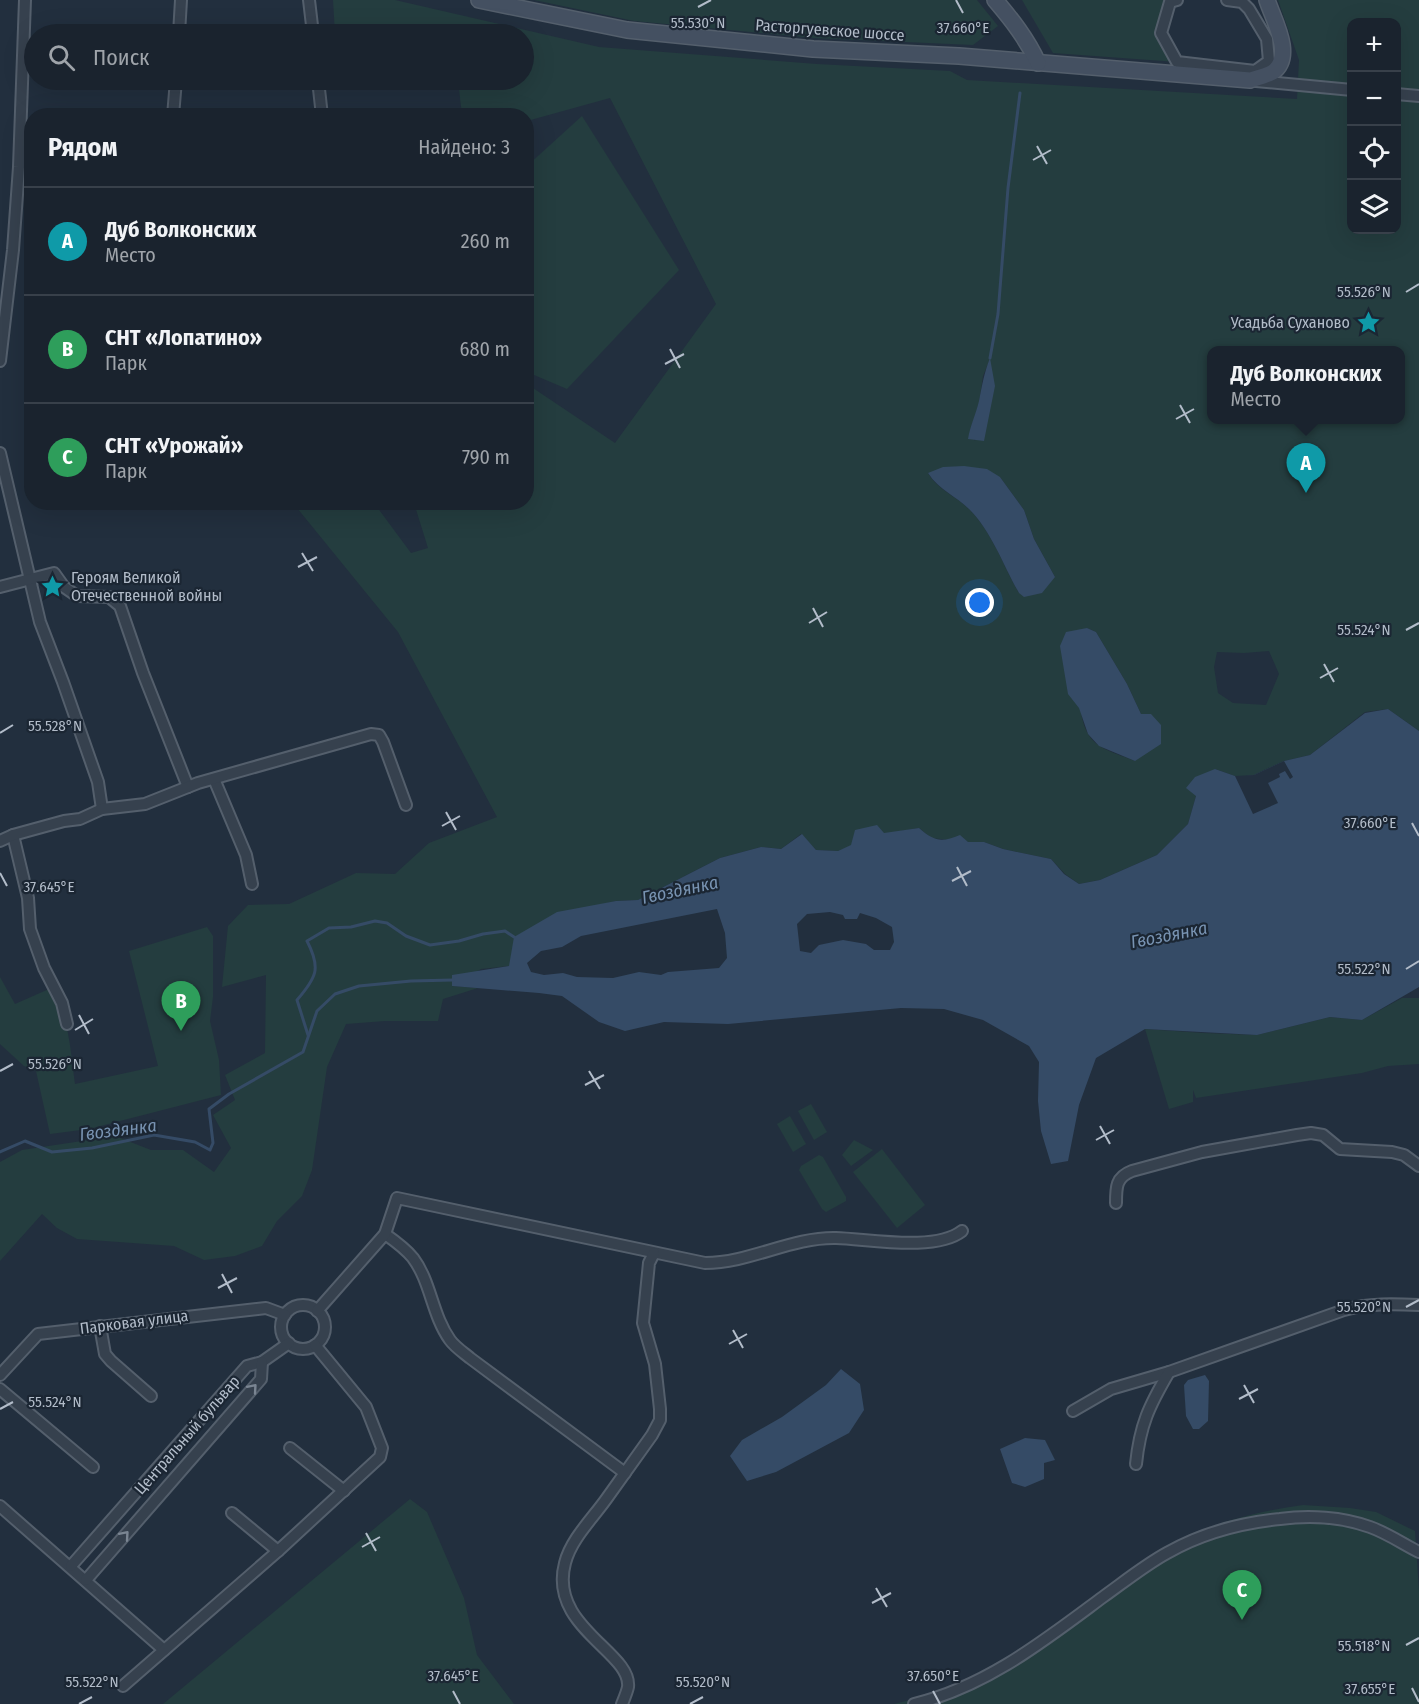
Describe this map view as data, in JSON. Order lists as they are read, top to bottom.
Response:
{
  "streets": {
    "main road": ["Расторгуевское шоссе"],
    "street": ["Парковая улица", "Центральный бульвар"]
  },
  "water": ["Гвоздянка"],
  "places": {
    "place": ["Усадьба Суханово", "Героям Великой Отечественной войны"]
  },
  "page": {
    "map_buttons": ["+", "−"],
    "search": "Поиск",
    "heading": ["Рядом", "Найдено: 3"],
    "list": [
      {
        "mark": "A",
        "name": "Дуб Волконских",
        "note": "Место",
        "value": "260 m"
      },
      {
        "mark": "B",
        "name": "СНТ «Лопатино»",
        "note": "Парк",
        "value": "680 m"
      },
      {
        "mark": "C",
        "name": "СНТ «Урожай»",
        "note": "Парк",
        "value": "790 m"
      }
    ],
    "popup": ["Дуб Волконских", "Место"],
    "pins": ["A", "B", "C"]
  },
  "coordinates": [
    "55.530°N",
    "37.660°E",
    "55.526°N",
    "55.524°N",
    "55.528°N",
    "37.645°E",
    "55.522°N",
    "55.520°N",
    "55.518°N",
    "37.650°E",
    "37.655°E"
  ]
}
